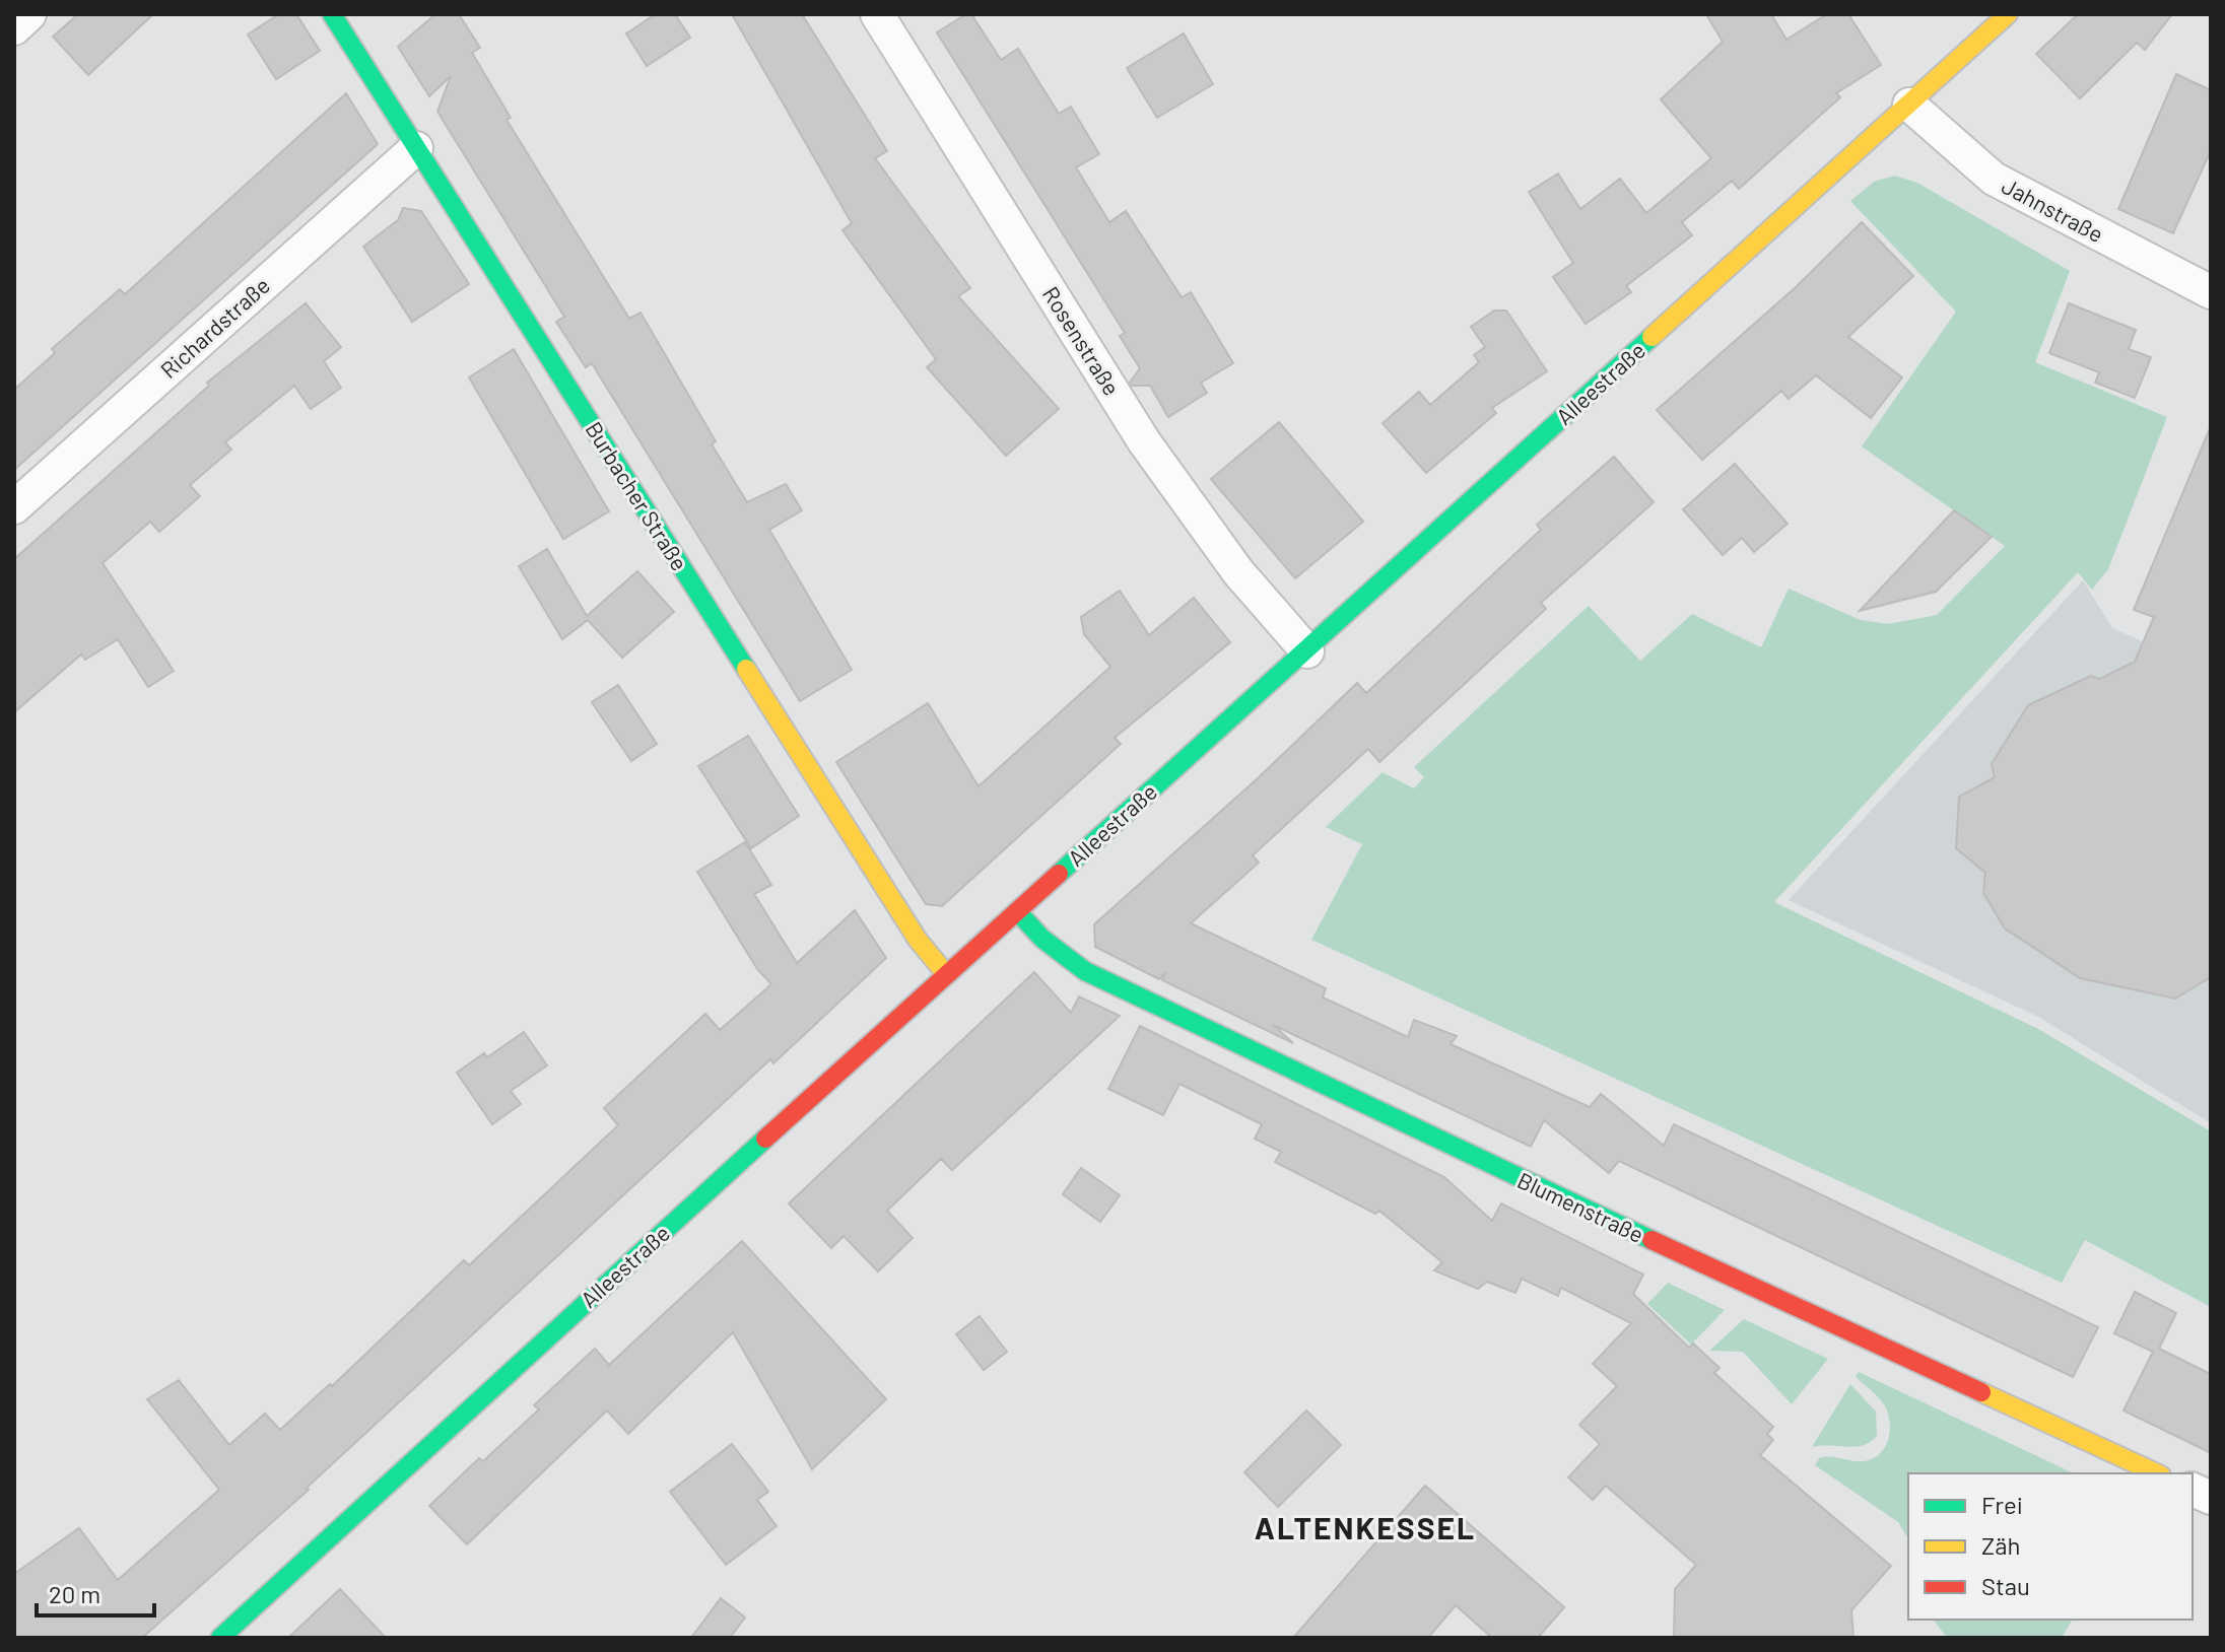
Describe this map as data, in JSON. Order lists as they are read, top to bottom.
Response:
{
  "streets": {
    "street": [
      "Jahnstraße",
      "Richardstraße",
      "Rosenstraße",
      "Alleestraße",
      "Burbacher Straße",
      "Blumenstraße"
    ]
  },
  "crossings": [
    ["Jahnstraße", "Alleestraße"],
    ["Richardstraße", "Burbacher Straße"],
    ["Rosenstraße", "Alleestraße"],
    ["Alleestraße", "Burbacher Straße"],
    ["Alleestraße", "Blumenstraße"]
  ],
  "districts": ["ALTENKESSEL"],
  "legend": ["Frei", "Zäh", "Stau"],
  "scale_bar": "20 m"
}
